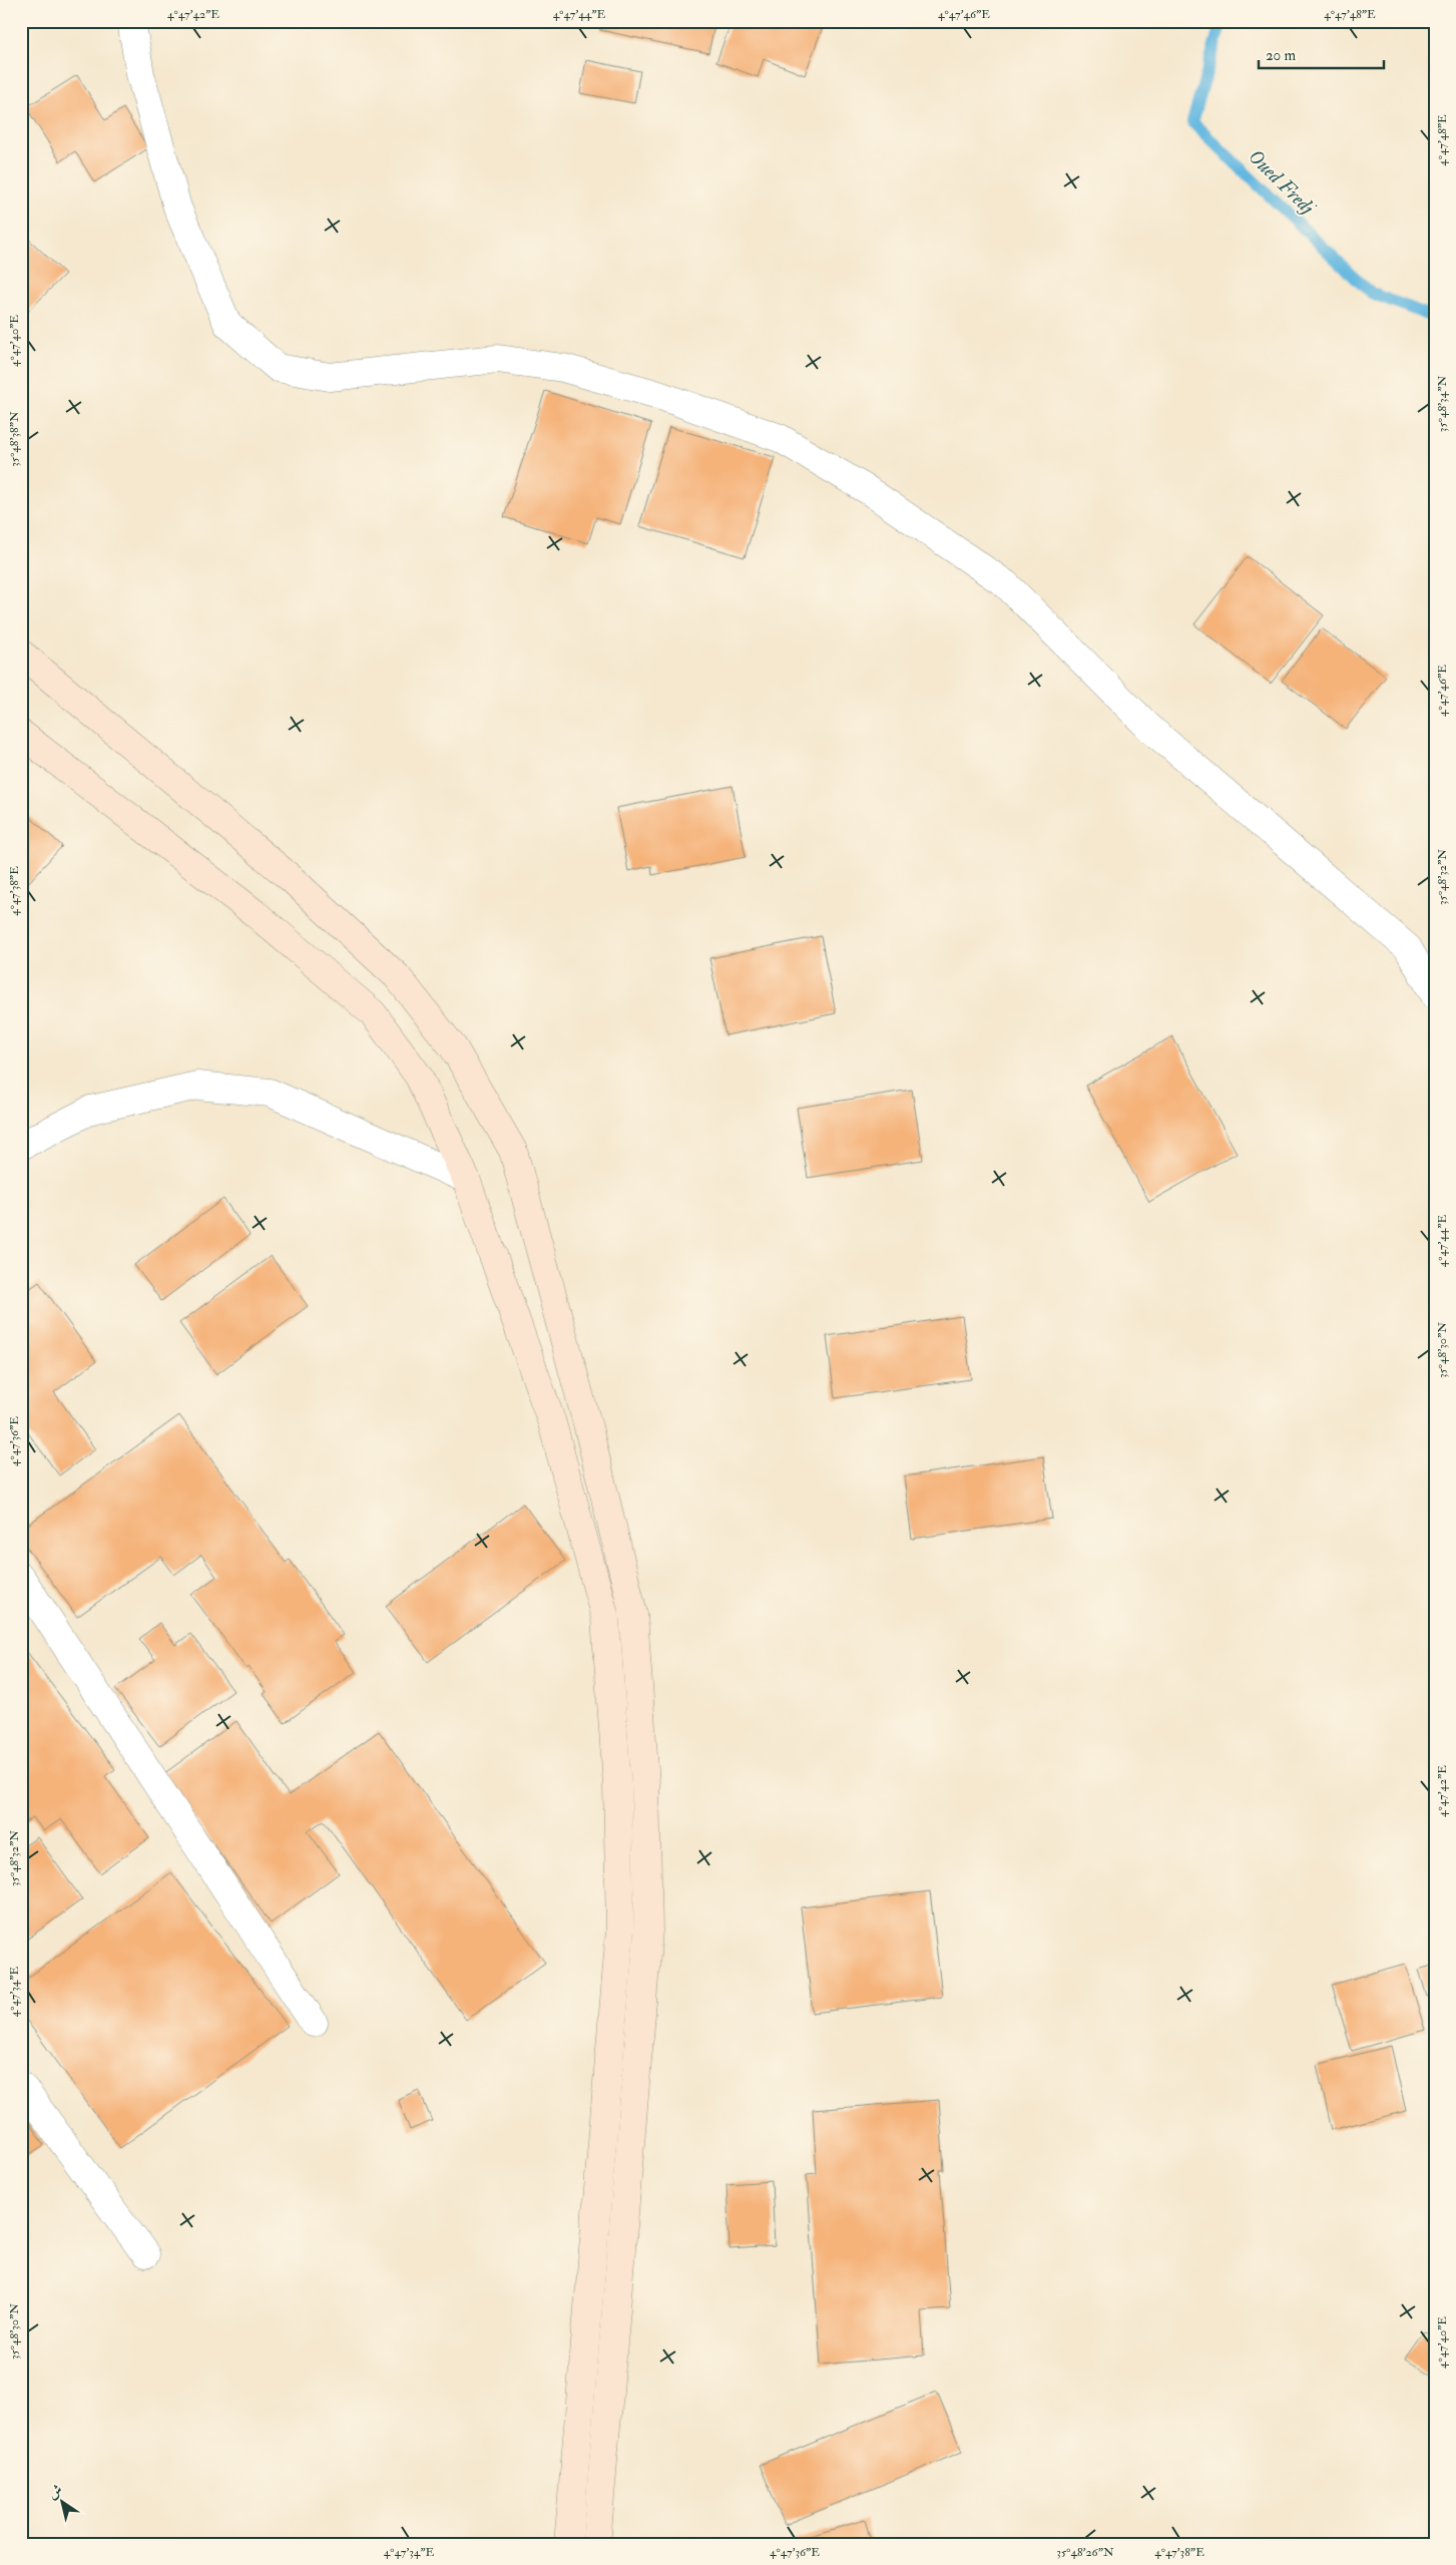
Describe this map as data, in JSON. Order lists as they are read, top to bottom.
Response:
{
  "water": ["Oued Fredj"],
  "scale_bar": "20 m",
  "north": "top left",
  "coordinates": [
    "4°47'42\"E",
    "4°47'44\"E",
    "4°47'46\"E",
    "4°47'48\"E",
    "4°47'40\"E",
    "35°48'34\"N",
    "35°48'38\"N",
    "35°48'32\"N",
    "4°47'38\"E",
    "35°48'30\"N",
    "4°47'36\"E",
    "4°47'34\"E",
    "35°48'26\"N"
  ]
}
